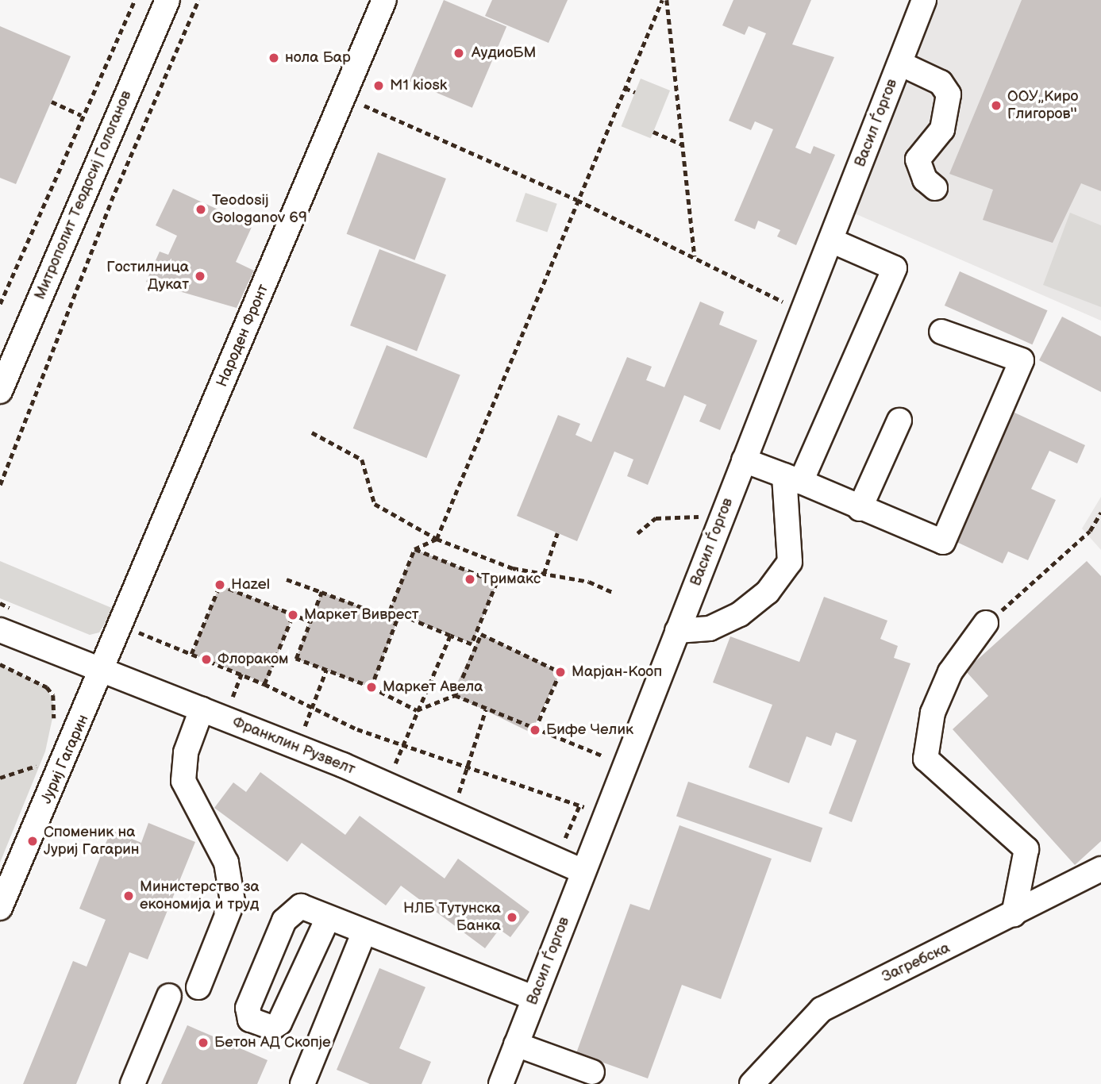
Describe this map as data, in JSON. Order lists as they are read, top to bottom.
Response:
{
  "streets": {
    "street": [
      "Васил Ѓоргов",
      "Митрополит Теодосиј Гологанов",
      "Народен Фронт",
      "Франклин Рузвелт",
      "Јуриј Гагарин",
      "Загребска"
    ]
  },
  "crossings": [
    ["Васил Ѓоргов", "Франклин Рузвелт"],
    ["Народен Фронт", "Франклин Рузвелт"],
    ["Народен Фронт", "Јуриј Гагарин"],
    ["Франклин Рузвелт", "Јуриј Гагарин"]
  ],
  "places": [
    "АудиоБМ",
    "нола Бар",
    "M1 kiosk",
    "ООУ,,Киро Глигоров''",
    "Teodosij Gologanov 69",
    "Гостилница Дукат",
    "Тримакс",
    "Hazel",
    "Маркет Виврест",
    "Флораком",
    "Марјан-Кооп",
    "Маркет Авела",
    "Бифе Челик",
    "Споменик на Јуриј Гагарин",
    "Министерство за економија и труд",
    "НЛБ Тутунска Банка",
    "Бетон АД Скопје"
  ]
}
